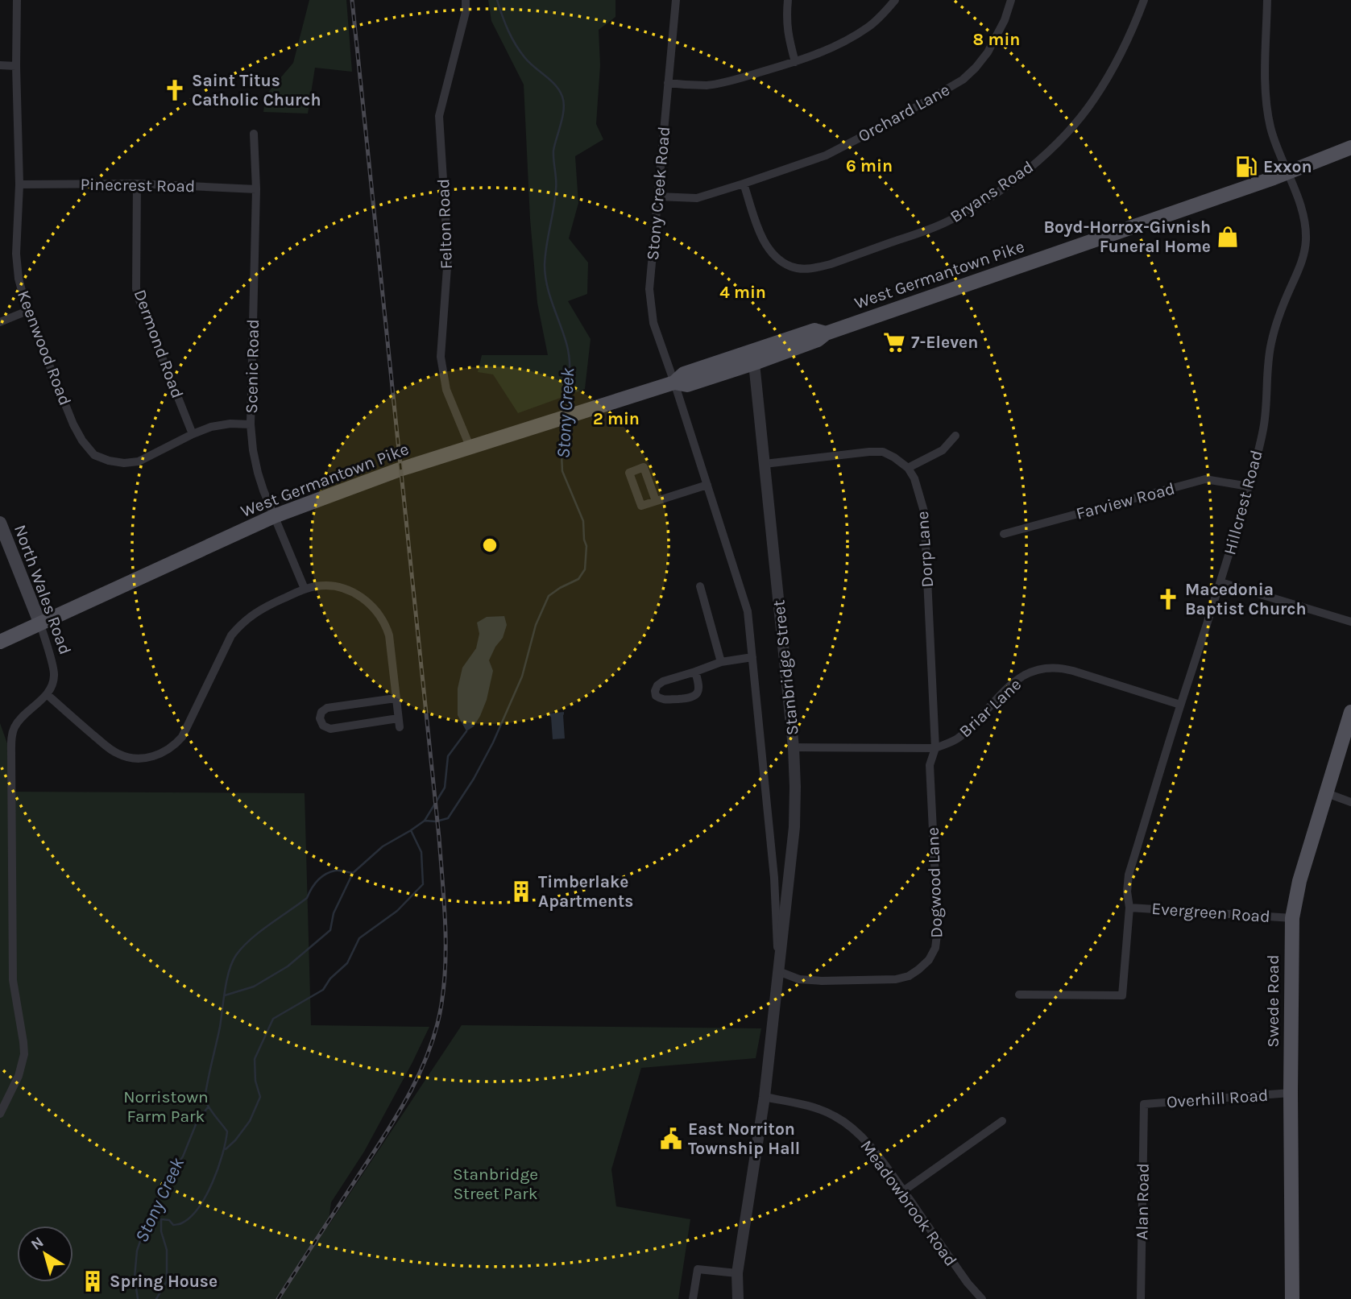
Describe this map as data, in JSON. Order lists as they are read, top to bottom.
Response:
{
  "streets": {
    "main road": ["West Germantown Pike", "North Wales Road", "Swede Road"],
    "street": [
      "Orchard Lane",
      "Pinecrest Road",
      "Bryans Road",
      "Stony Creek Road",
      "Felton Road",
      "Dermond Road",
      "Keenwood Road",
      "Scenic Road",
      "Farview Road",
      "Hillcrest Road",
      "Dorp Lane",
      "Stanbridge Street",
      "Briar Lane",
      "Dogwood Lane",
      "Evergreen Road",
      "Overhill Road",
      "Alan Road",
      "Meadowbrook Road"
    ]
  },
  "crossings": [
    ["Orchard Lane", "Bryans Road"],
    ["Orchard Lane", "Stony Creek Road"],
    ["Pinecrest Road", "Dermond Road"],
    ["Pinecrest Road", "Keenwood Road"],
    ["Pinecrest Road", "Scenic Road"],
    ["Stony Creek Road", "West Germantown Pike"],
    ["Stony Creek Road", "Stanbridge Street"],
    ["Felton Road", "West Germantown Pike"],
    ["West Germantown Pike", "Scenic Road"],
    ["West Germantown Pike", "Hillcrest Road"],
    ["West Germantown Pike", "North Wales Road"],
    ["West Germantown Pike", "Stanbridge Street"],
    ["Dermond Road", "Keenwood Road"],
    ["Keenwood Road", "Scenic Road"],
    ["Farview Road", "Hillcrest Road"],
    ["Hillcrest Road", "Briar Lane"],
    ["Hillcrest Road", "Evergreen Road"],
    ["Dorp Lane", "Briar Lane"],
    ["Dorp Lane", "Dogwood Lane"],
    ["Stanbridge Street", "Briar Lane"],
    ["Stanbridge Street", "Dogwood Lane"],
    ["Stanbridge Street", "Meadowbrook Road"],
    ["Briar Lane", "Dogwood Lane"],
    ["Evergreen Road", "Swede Road"],
    ["Swede Road", "Overhill Road"],
    ["Overhill Road", "Alan Road"]
  ],
  "water": ["Stony Creek"],
  "parks": ["Norristown Farm Park", "Stanbridge Street Park"],
  "places": {
    "church": ["Saint Titus Catholic Church", "Macedonia Baptist Church"],
    "fuel station": ["Exxon"],
    "shop": ["Boyd-Horrox-Givnish Funeral Home"],
    "supermarket": ["7-Eleven"],
    "building": ["Timberlake Apartments", "Spring House"],
    "public building": ["East Norriton Township Hall"]
  },
  "north": "top left",
  "rings": [
    "8 min",
    "6 min",
    "4 min",
    "2 min"
  ]
}
